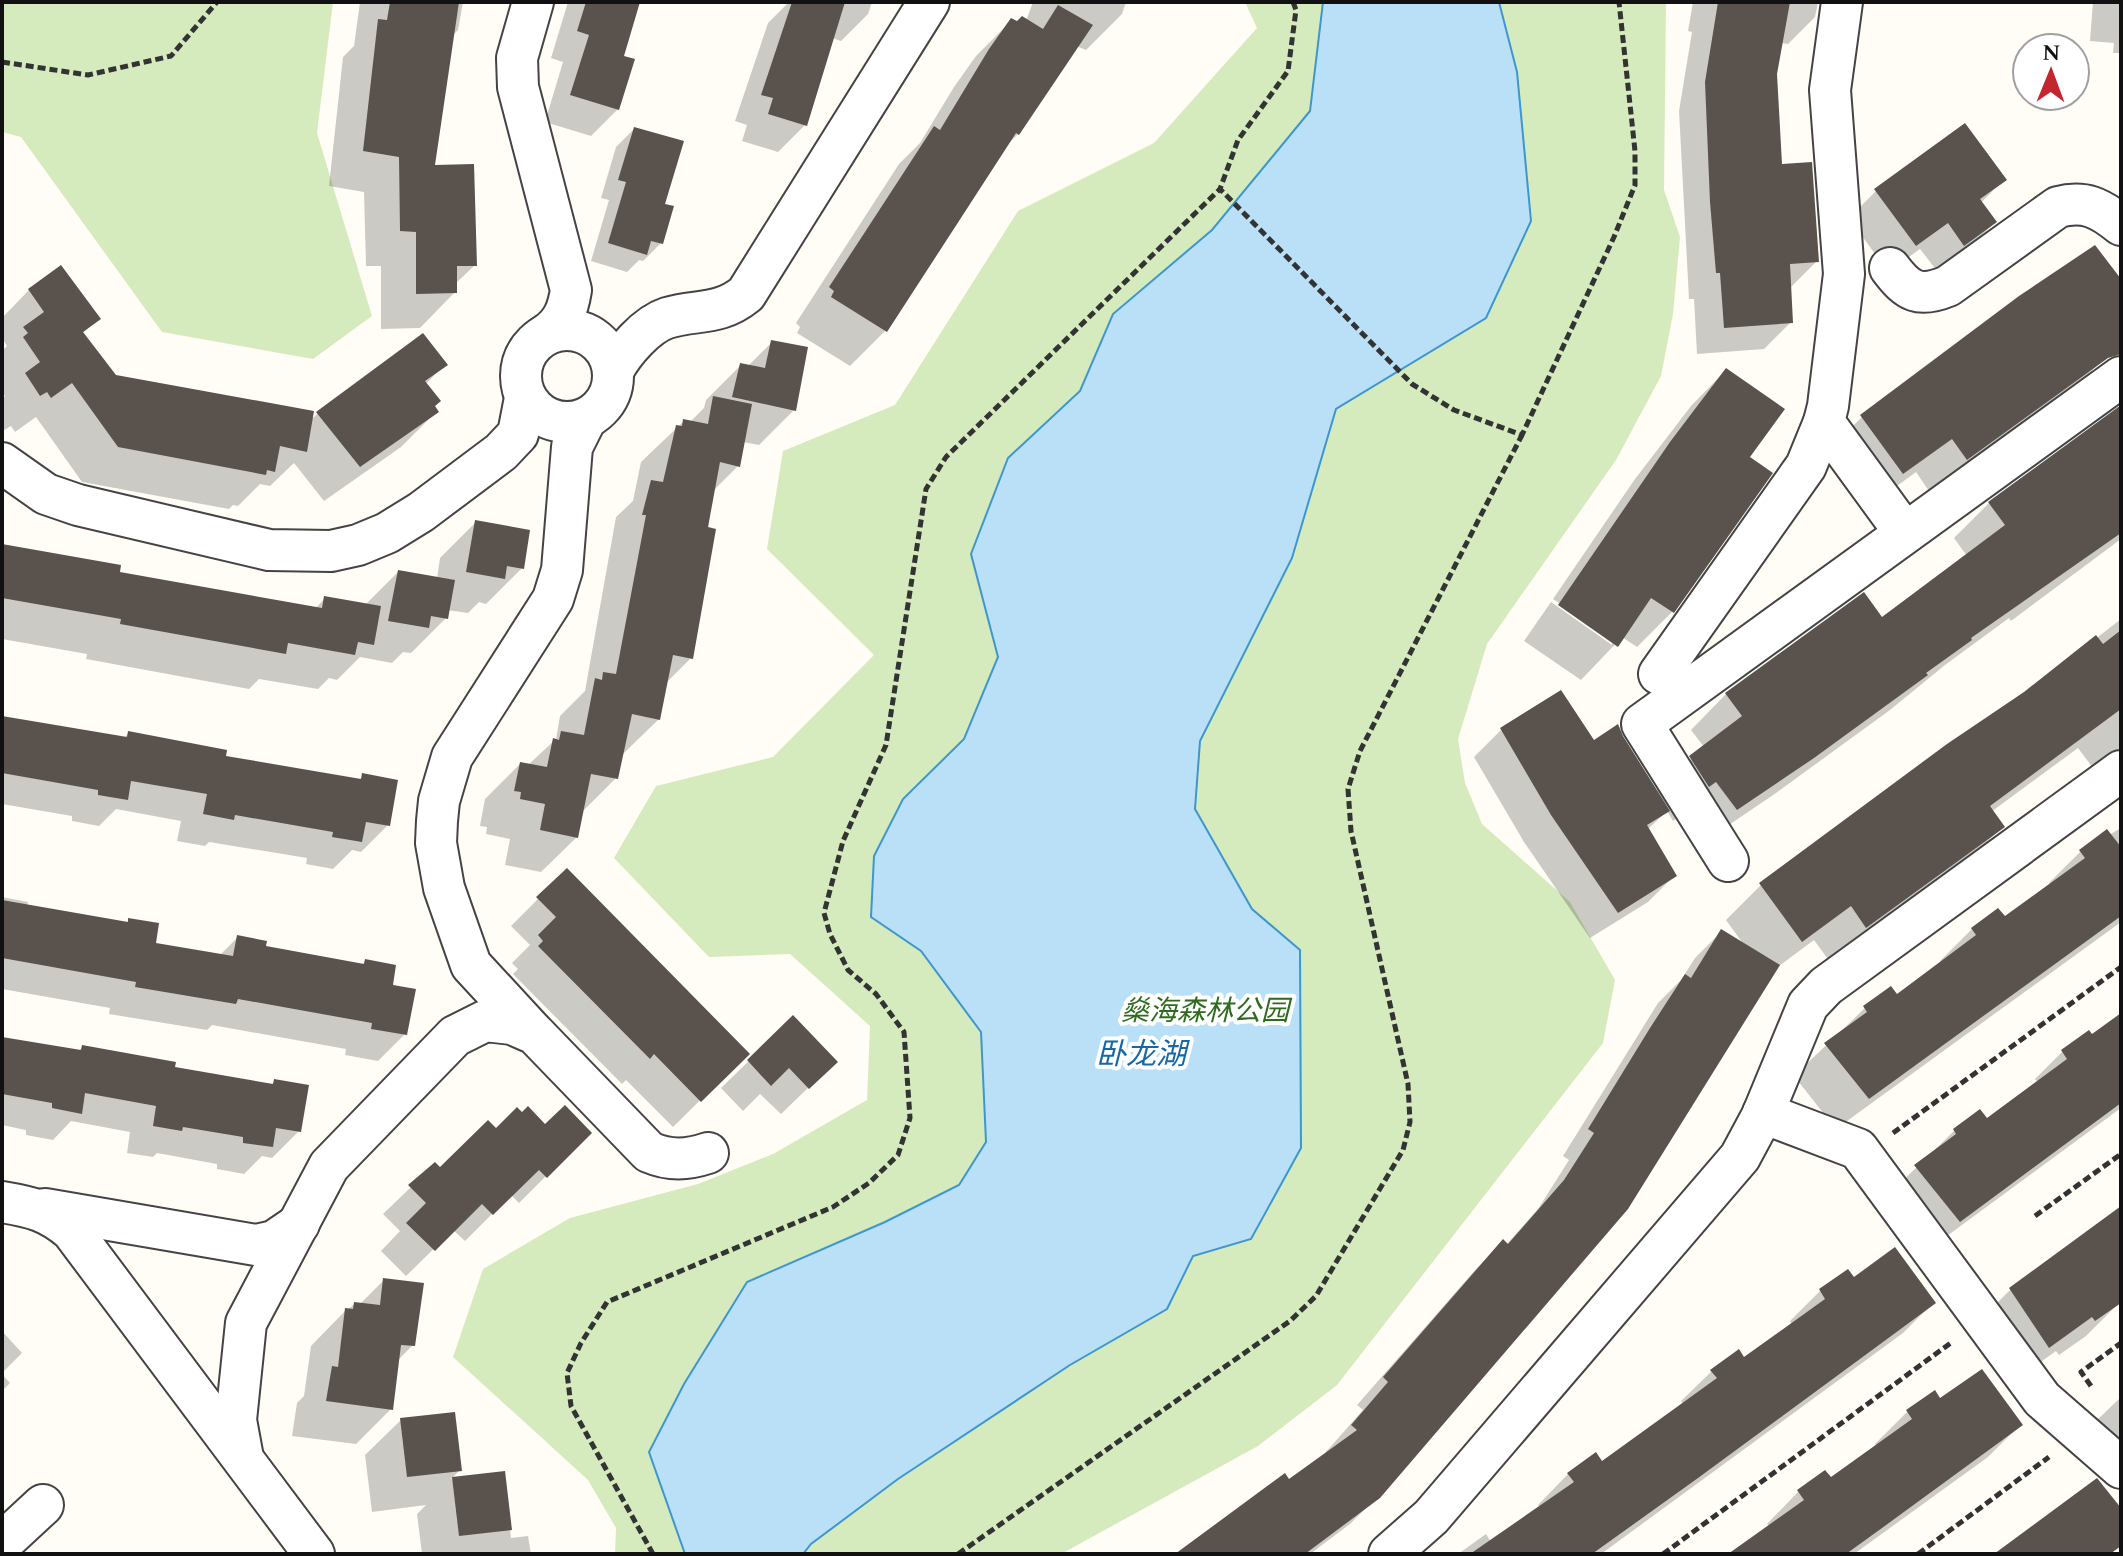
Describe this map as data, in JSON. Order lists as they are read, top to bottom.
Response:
{
  "water": ["卧龙湖"],
  "parks": ["燊海森林公园"],
  "north": "top"
}
